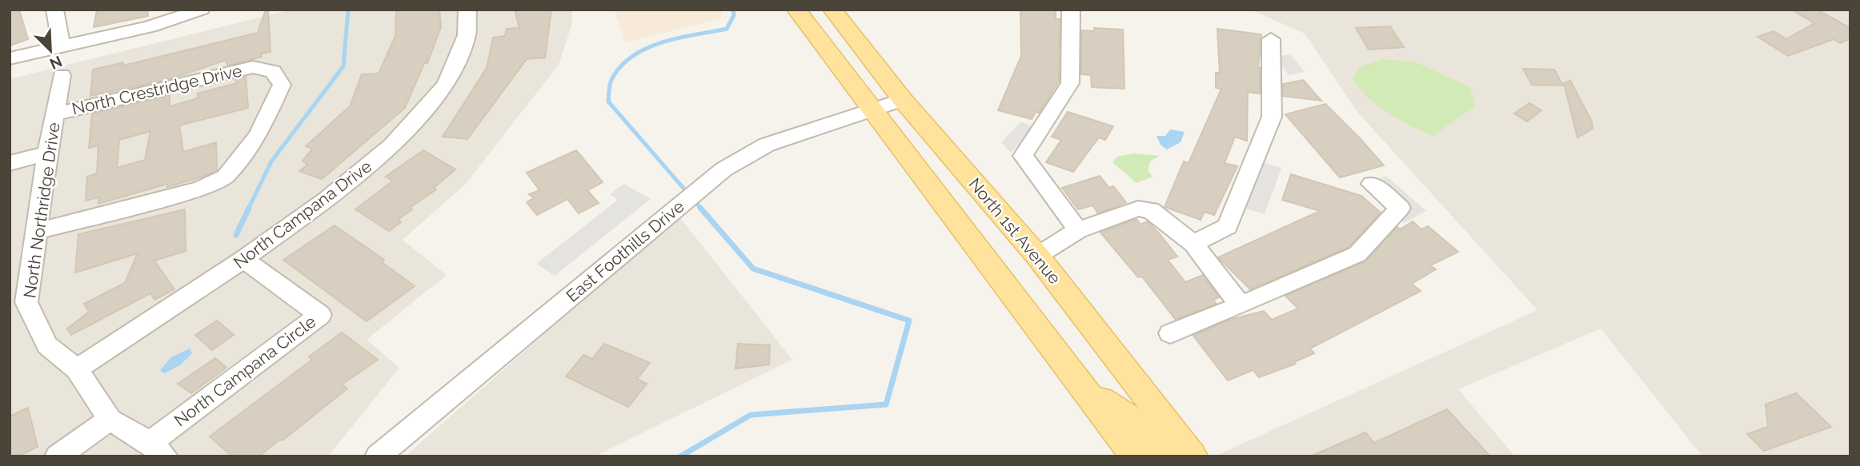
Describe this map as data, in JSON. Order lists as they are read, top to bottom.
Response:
{
  "streets": {
    "main road": ["North 1st Avenue"],
    "street": [
      "North Crestridge Drive",
      "North Northridge Drive",
      "North Campana Drive",
      "East Foothills Drive",
      "North Campana Circle"
    ]
  },
  "crossings": [
    ["North Crestridge Drive", "North Northridge Drive"],
    ["North Northridge Drive", "North Campana Drive"],
    ["North Northridge Drive", "North Campana Circle"],
    ["North Campana Drive", "North Campana Circle"],
    ["North 1st Avenue", "East Foothills Drive"]
  ],
  "north": "bottom right"
}
